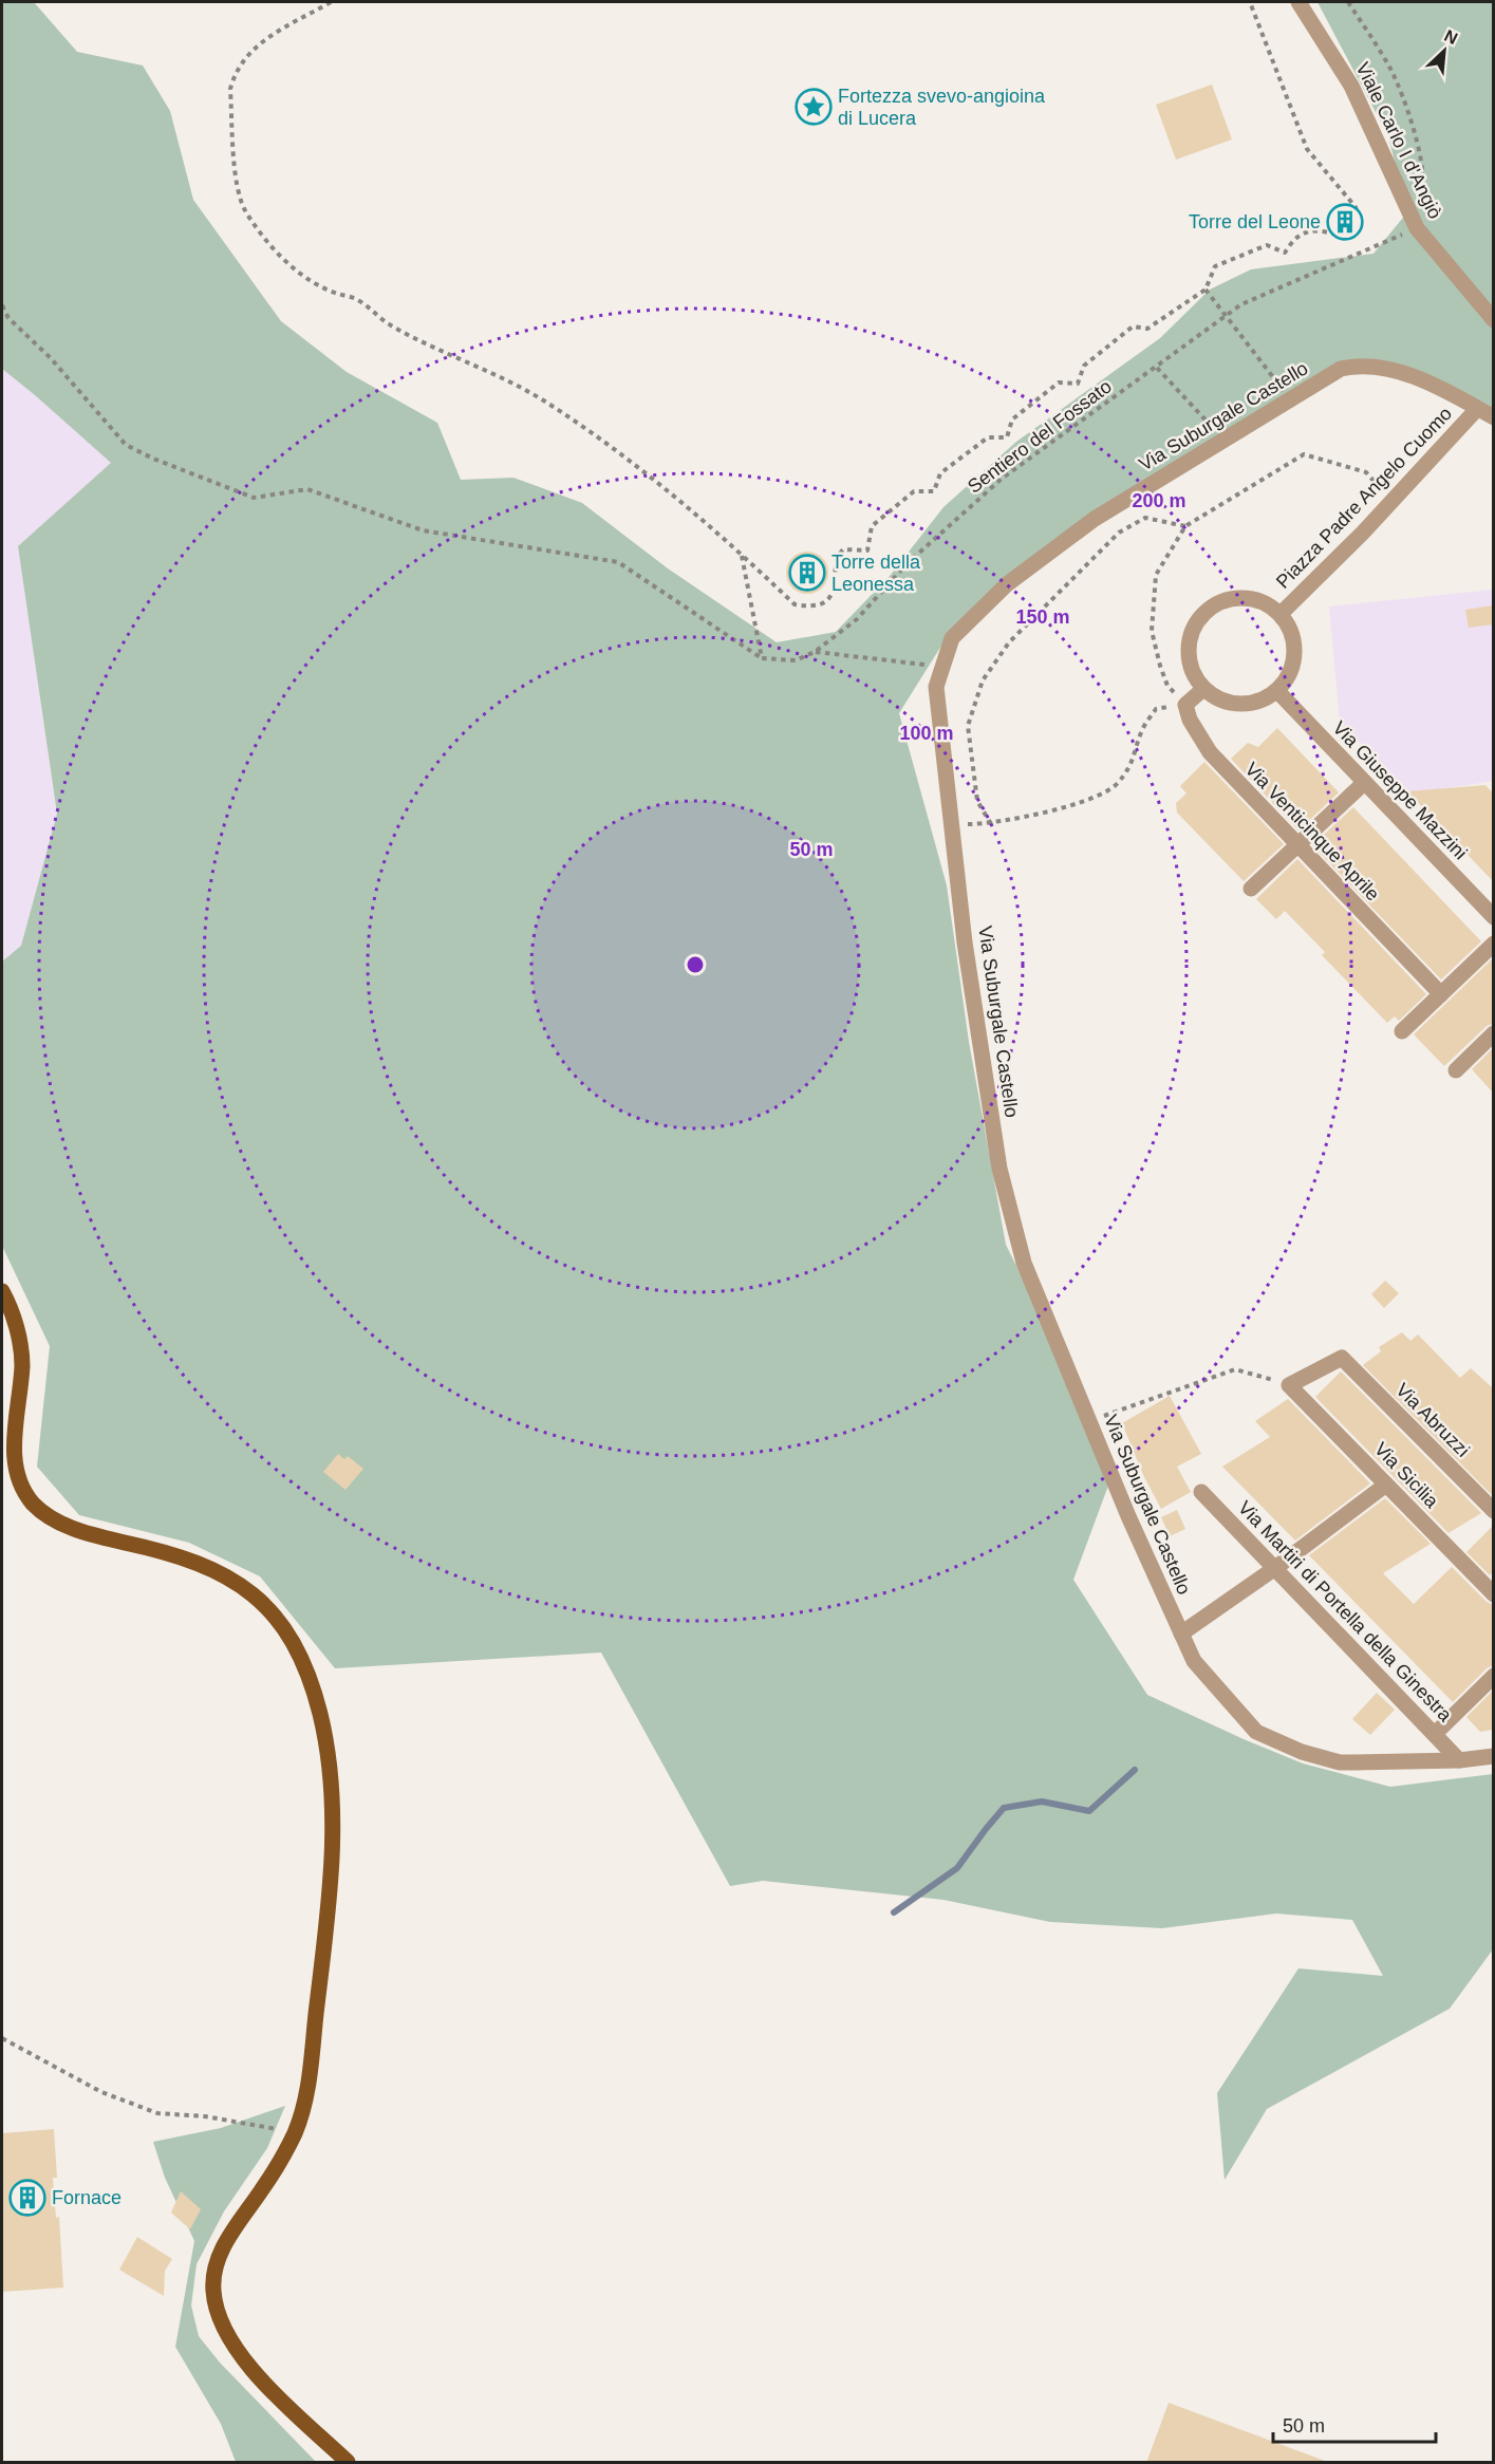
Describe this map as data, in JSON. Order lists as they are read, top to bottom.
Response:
{
  "streets": {
    "street": [
      "Viale Carlo I d'Angiò",
      "Via Suburgale Castello",
      "Piazza Padre Angelo Cuomo",
      "Via Giuseppe Mazzini",
      "Via Venticinque Aprile",
      "Via Abruzzi",
      "Via Sicilia",
      "Via Martiri di Portella della Ginestra"
    ],
    "path": ["Sentiero del Fossato"]
  },
  "crossings": [
    ["Viale Carlo I d'Angiò", "Sentiero del Fossato"],
    ["Via Suburgale Castello", "Piazza Padre Angelo Cuomo"],
    ["Via Suburgale Castello", "Via Martiri di Portella della Ginestra"],
    ["Piazza Padre Angelo Cuomo", "Via Giuseppe Mazzini"],
    ["Via Abruzzi", "Via Sicilia"]
  ],
  "places": {
    "place": ["Fortezza svevo-angioina di Lucera"],
    "building": ["Torre del Leone", "Torre della Leonessa", "Fornace"]
  },
  "scale_bar": "50 m",
  "north": "top right",
  "rings": [
    "200 m",
    "150 m",
    "100 m",
    "50 m"
  ]
}
